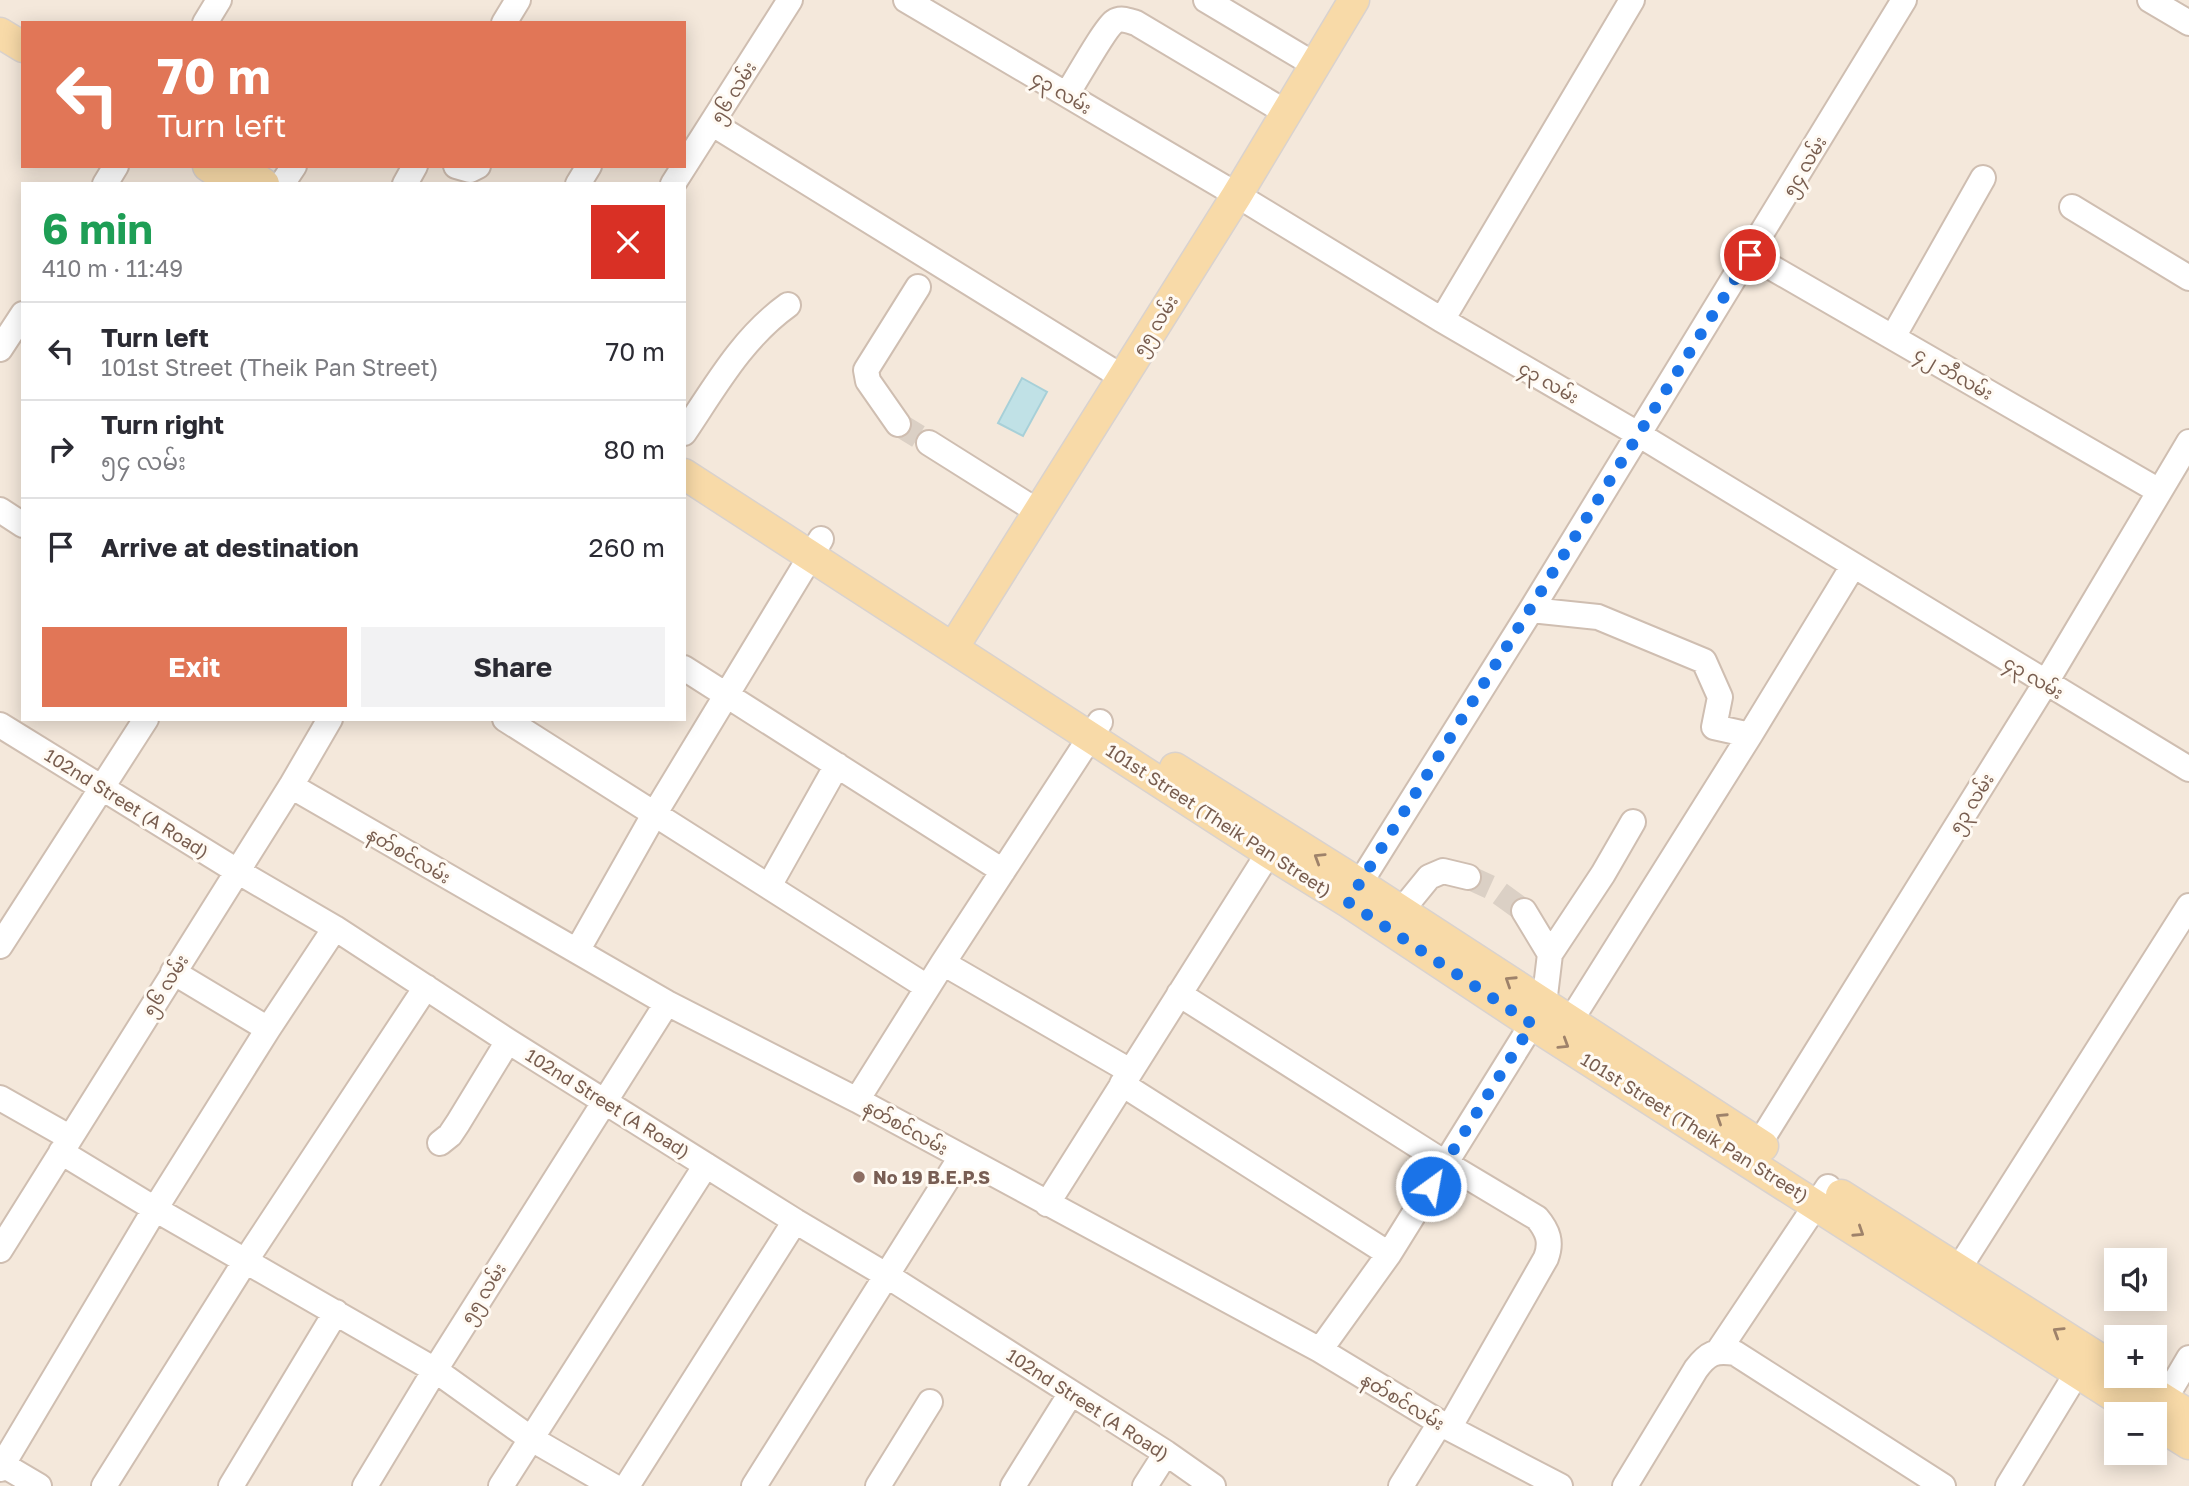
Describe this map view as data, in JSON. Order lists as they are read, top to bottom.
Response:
{
  "streets": {
    "main road": ["၅၅ လမ်း", "101st Street (Theik Pan Street)"],
    "street": [
      "၅၆ လမ်း",
      "၄၃ လမ်း",
      "၅၄ လမ်း",
      "၄၂ ဘီလမ်း",
      "102nd Street (A Road)",
      "၅၃ လမ်း",
      "နတ်စင်လမ်း"
    ]
  },
  "crossings": [
    ["၅၆ လမ်း", "102nd Street (A Road)"],
    ["၅၆ လမ်း", "နတ်စင်လမ်း"],
    ["၄၃ လမ်း", "၅၄ လမ်း"],
    ["၄၃ လမ်း", "၅၅ လမ်း"],
    ["၄၃ လမ်း", "၅၃ လမ်း"],
    ["၅၄ လမ်း", "၄၂ ဘီလမ်း"],
    ["၅၄ လမ်း", "101st Street (Theik Pan Street)"],
    ["၅၅ လမ်း", "102nd Street (A Road)"],
    ["၅၅ လမ်း", "101st Street (Theik Pan Street)"],
    ["၅၅ လမ်း", "နတ်စင်လမ်း"],
    ["၄၂ ဘီလမ်း", "၅၃ လမ်း"],
    ["၅၃ လမ်း", "101st Street (Theik Pan Street)"]
  ],
  "places": ["No 19 B.E.P.S"],
  "page": {
    "turn": ["70 m", "Turn left"],
    "heading": ["6 min", "410 m · 11:49"],
    "list": [
      {
        "name": "Turn left",
        "note": "101st Street (Theik Pan Street)",
        "value": "70 m"
      },
      {
        "name": "Turn right",
        "note": "၅၄ လမ်း",
        "value": "80 m"
      },
      {
        "name": "Arrive at destination",
        "value": "260 m"
      }
    ],
    "buttons": ["Exit", "Share"],
    "map_buttons": ["+", "−"]
  }
}
